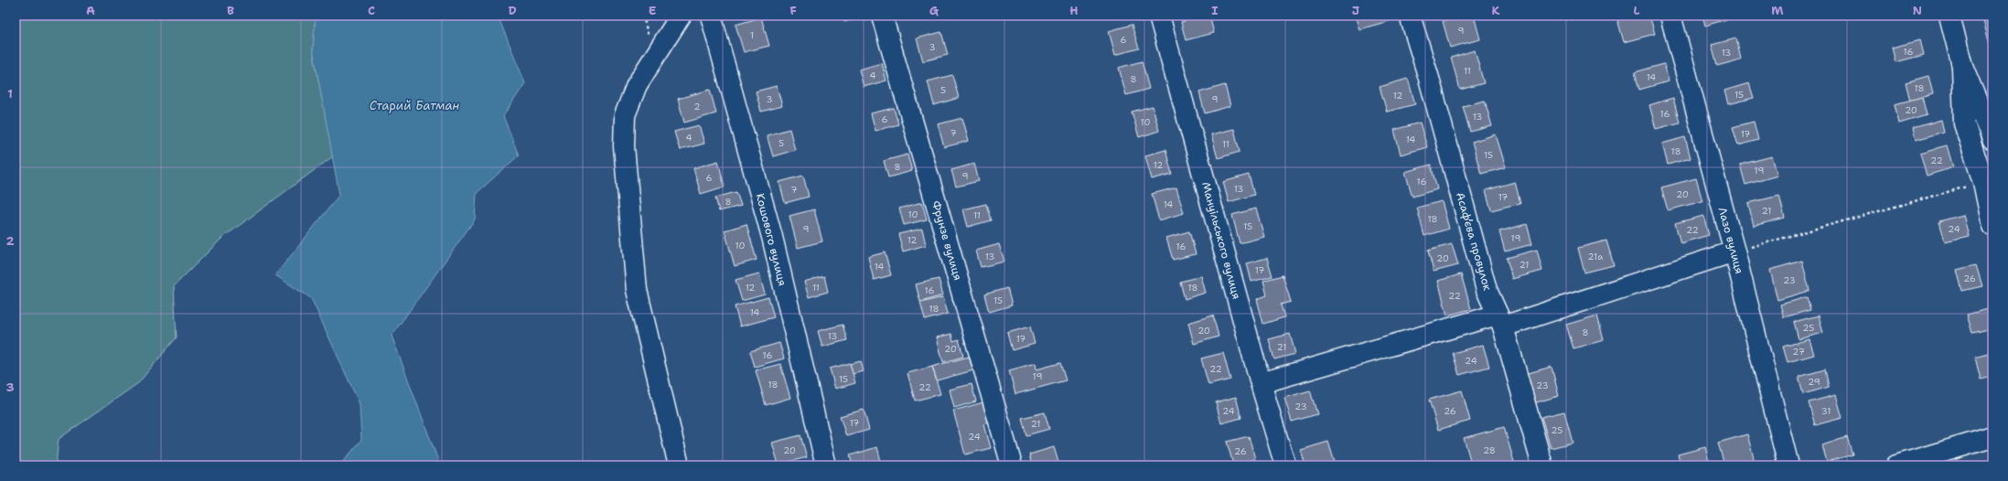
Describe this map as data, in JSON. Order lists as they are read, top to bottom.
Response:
{
  "streets": {
    "street": [
      "Кошового вулиця",
      "Фрунзе вулиця",
      "Мануільського вулиця",
      "Лазо вулиця",
      "Асаф’єва провулок"
    ]
  },
  "water": ["Старий Батман"],
  "house_numbers": [
    "9",
    "1",
    "6",
    "3",
    "16",
    "13",
    "11",
    "4",
    "14",
    "8",
    "18",
    "5",
    "15",
    "12",
    "3",
    "9",
    "2",
    "20",
    "16",
    "13",
    "6",
    "10",
    "7",
    "17",
    "4",
    "14",
    "5",
    "11",
    "18",
    "15",
    "22",
    "12",
    "8",
    "19",
    "9",
    "6",
    "16",
    "13",
    "7",
    "20",
    "17",
    "8",
    "14",
    "21",
    "10",
    "11",
    "18",
    "15",
    "9",
    "24",
    "22",
    "19",
    "12",
    "10",
    "16",
    "13",
    "21а",
    "20",
    "21",
    "14",
    "17",
    "26",
    "23",
    "12",
    "11",
    "18",
    "16",
    "22",
    "15",
    "18",
    "14",
    "25",
    "20",
    "8",
    "13",
    "17",
    "21",
    "20",
    "27",
    "16",
    "24",
    "22",
    "19",
    "15",
    "29",
    "18",
    "23",
    "22",
    "23",
    "24",
    "26",
    "31",
    "17",
    "21",
    "25",
    "24",
    "20",
    "28",
    "26"
  ],
  "grid": {
    "columns": [
      "A",
      "B",
      "C",
      "D",
      "E",
      "F",
      "G",
      "H",
      "I",
      "J",
      "K",
      "L",
      "M",
      "N"
    ],
    "rows": ["1", "2", "3"]
  }
}
